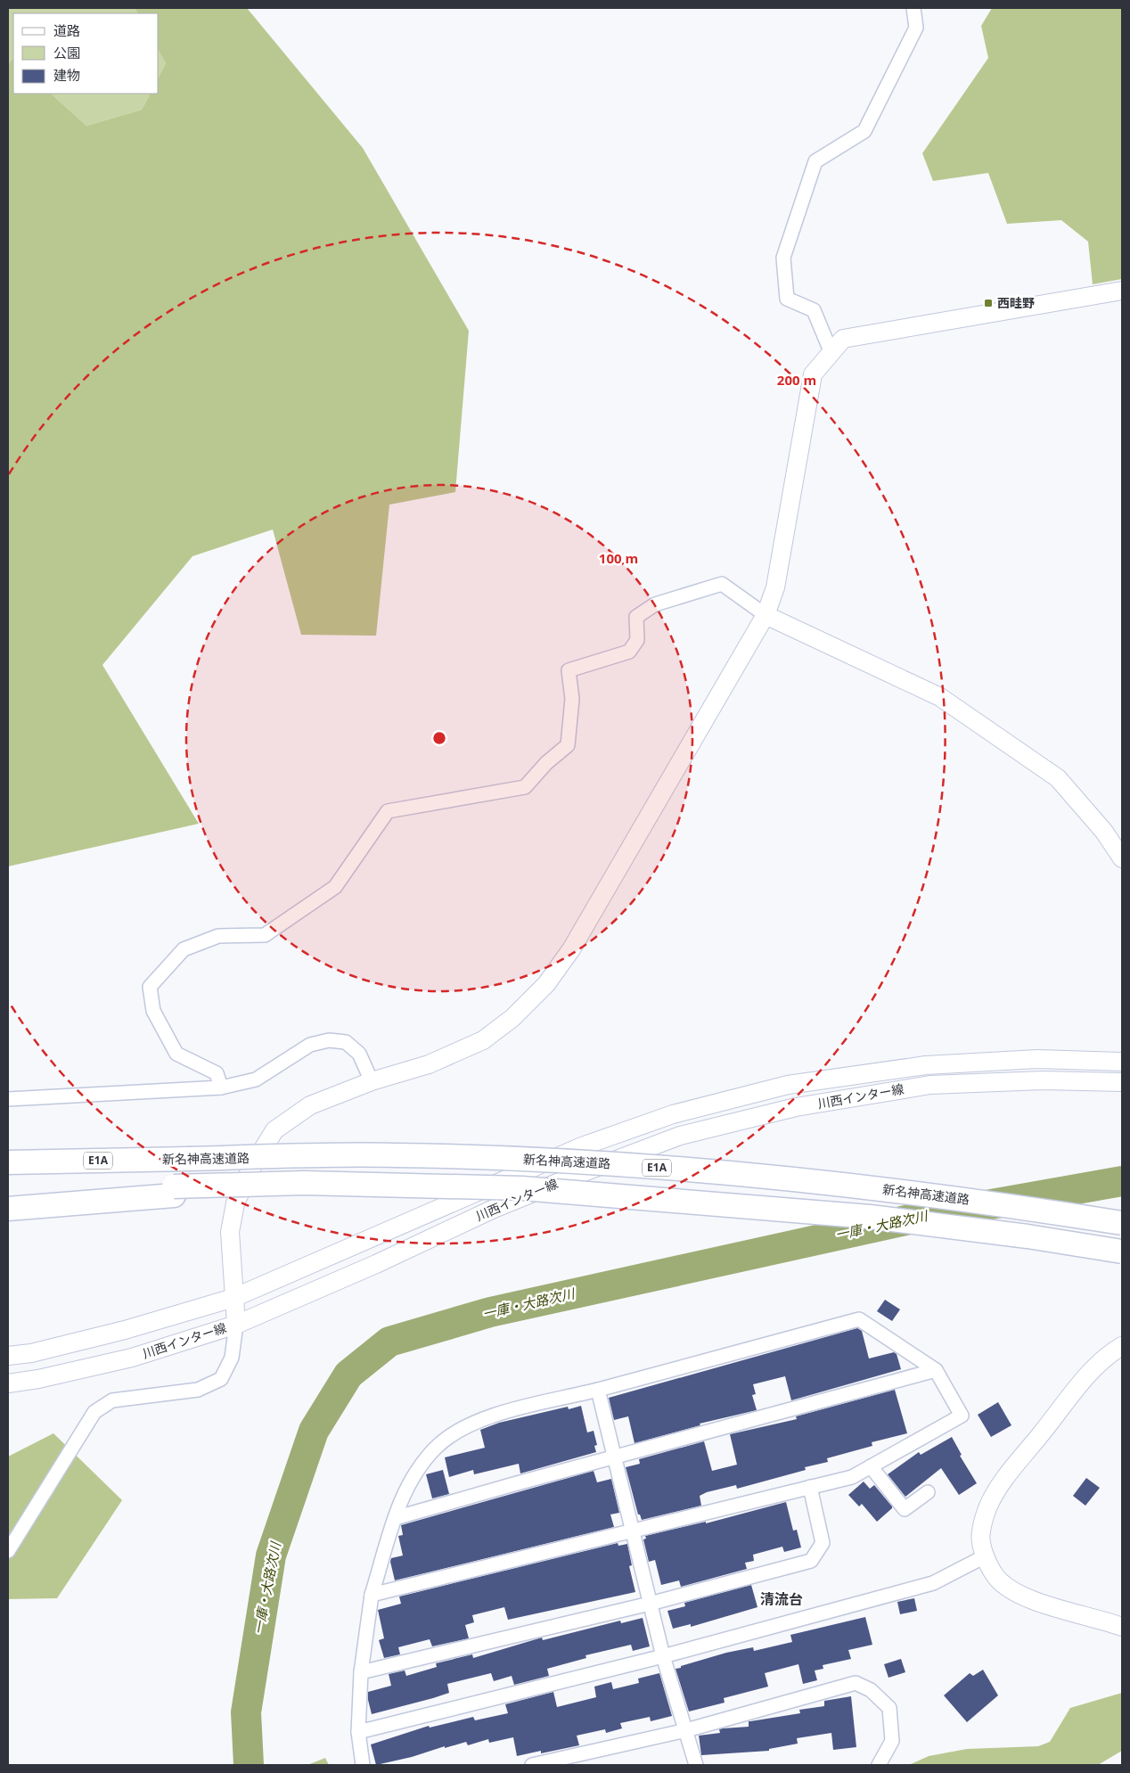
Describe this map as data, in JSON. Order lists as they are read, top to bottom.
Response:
{
  "streets": {
    "highway": ["新名神高速道路", "E1A"],
    "street": ["川西インター線"]
  },
  "districts": ["清流台"],
  "water": ["一庫・大路次川"],
  "places": {
    "transit": ["西畦野"]
  },
  "legend": ["道路", "公園", "建物"],
  "rings": ["200 m", "100 m"]
}
